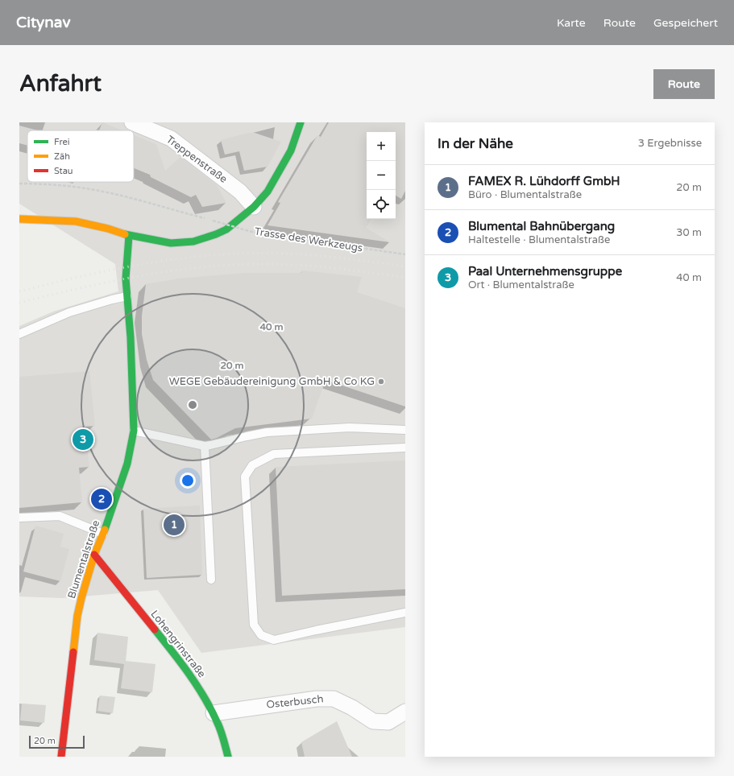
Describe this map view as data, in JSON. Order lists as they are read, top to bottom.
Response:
{
  "streets": {
    "street": [
      "Treppenstraße",
      "Blumentalstraße",
      "Lohengrinstraße",
      "Osterbusch"
    ],
    "path": ["Trasse des Werkzeugs"]
  },
  "crossings": [
    ["Blumentalstraße", "Lohengrinstraße"],
    ["Lohengrinstraße", "Osterbusch"]
  ],
  "places": ["WEGE Gebäudereinigung GmbH & Co KG"],
  "legend": ["Frei", "Zäh", "Stau"],
  "scale_bar": "20 m",
  "page": {
    "header": "Citynav",
    "nav": ["Karte", "Route", "Gespeichert"],
    "buttons": "Route",
    "title": "Anfahrt",
    "heading": ["In der Nähe", "3 Ergebnisse"],
    "map_buttons": ["+", "−"],
    "list": [
      {
        "mark": "1",
        "name": "FAMEX R. Lühdorff GmbH",
        "note": "Büro · Blumentalstraße",
        "value": "20 m"
      },
      {
        "mark": "2",
        "name": "Blumental Bahnübergang",
        "note": "Haltestelle · Blumentalstraße",
        "value": "30 m"
      },
      {
        "mark": "3",
        "name": "Paal Unternehmensgruppe",
        "note": "Ort · Blumentalstraße",
        "value": "40 m"
      }
    ],
    "pins": ["3", "2", "1"],
    "scale": "20 m"
  },
  "rings": ["40 m", "20 m"]
}
